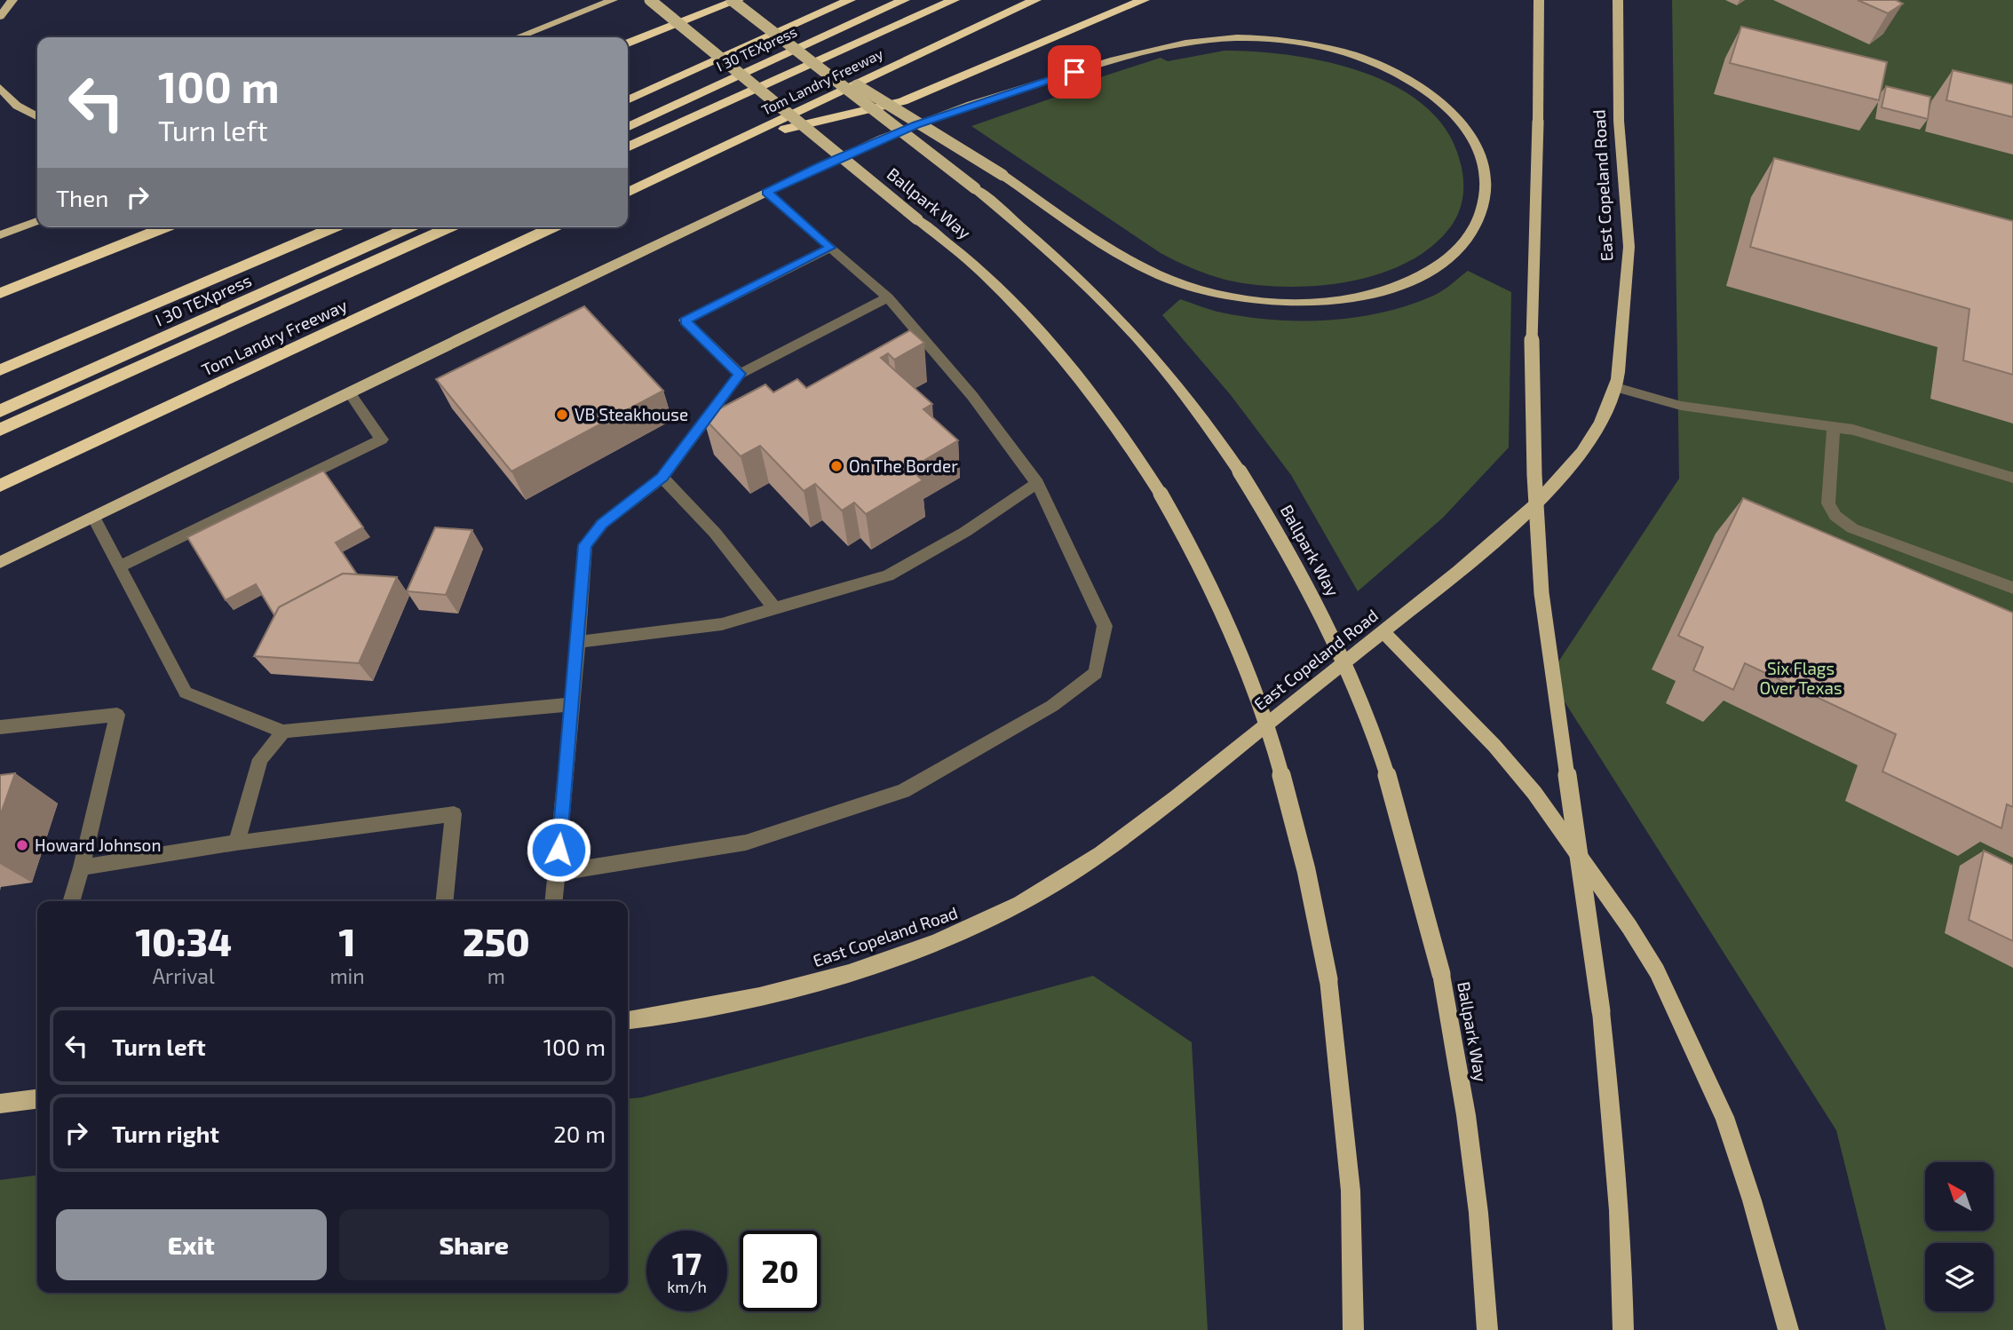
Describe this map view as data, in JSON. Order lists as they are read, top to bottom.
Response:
{
  "streets": {
    "highway": ["I 30 TEXpress", "Tom Landry Freeway"],
    "main road": ["East Copeland Road", "Ballpark Way"]
  },
  "parks": ["Six Flags Over Texas"],
  "places": ["VB Steakhouse", "On The Border", "Howard Johnson"],
  "north": "top left",
  "page": {
    "turn": ["100 m", "Turn left"],
    "then": "Then",
    "eta": [
      "10:34",
      "Arrival",
      "1",
      "min",
      "250",
      "m"
    ],
    "list": [
      {
        "name": "Turn left",
        "value": "100 m"
      },
      {
        "name": "Turn right",
        "value": "20 m"
      }
    ],
    "buttons": ["Exit", "Share"],
    "speed": "17 km/h",
    "limit": "20"
  }
}
